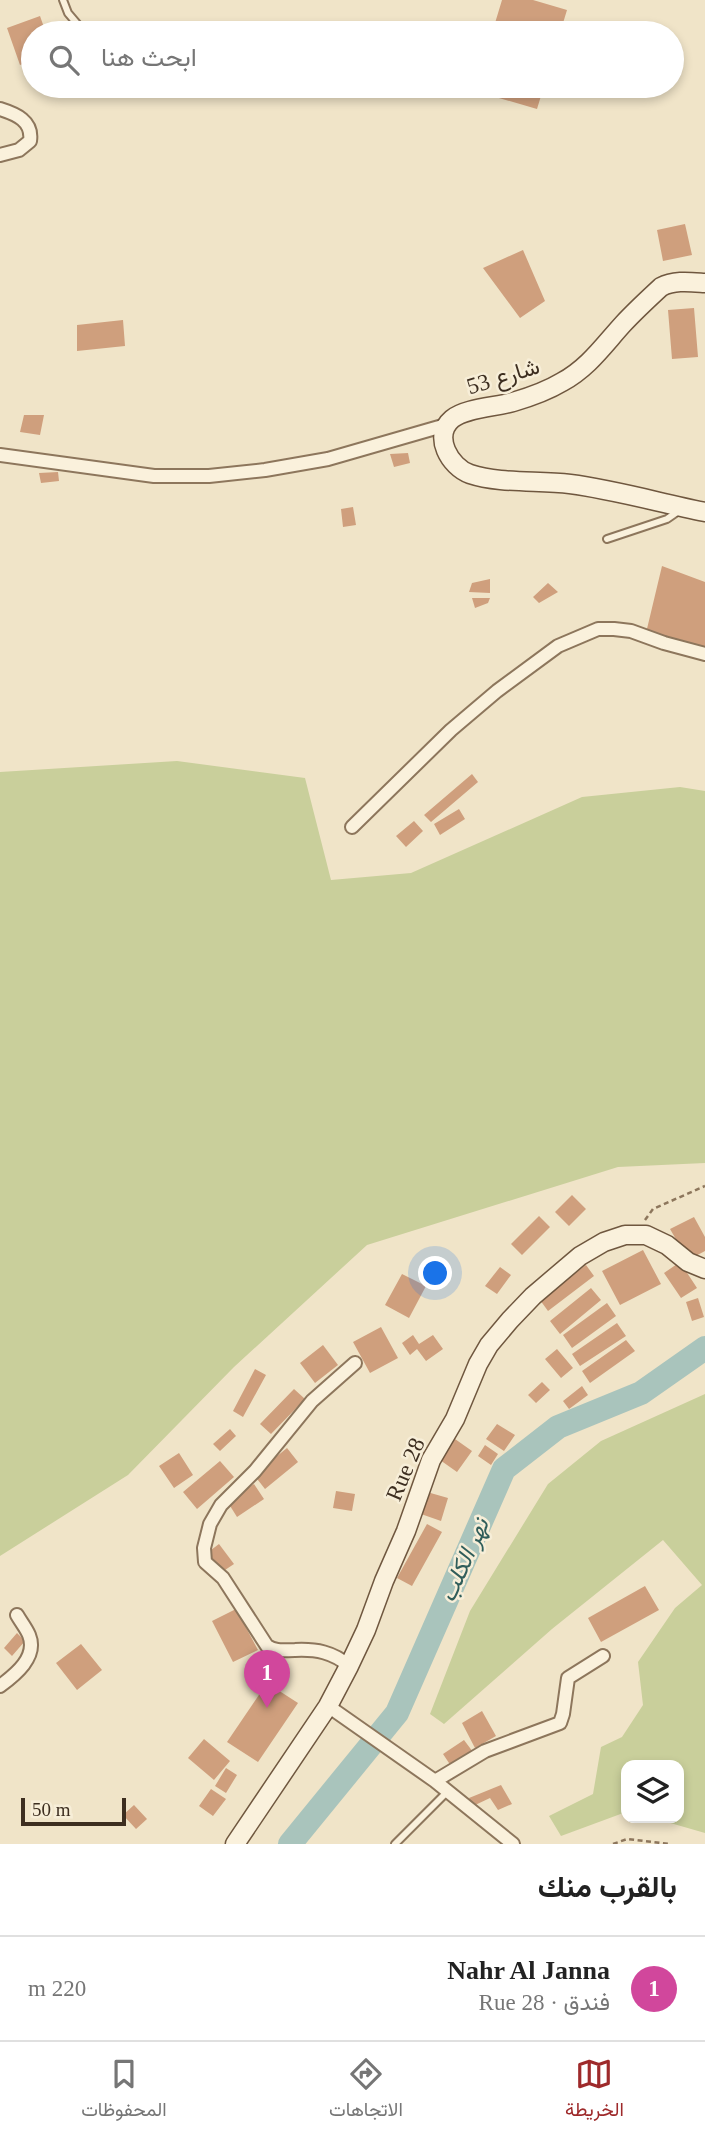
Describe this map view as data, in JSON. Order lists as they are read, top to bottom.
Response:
{
  "streets": {
    "street": ["شارع 53", "Rue 28"]
  },
  "water": ["نهر الكلب"],
  "scale_bar": "50 m",
  "page": {
    "search": "ابحث هنا",
    "pins": "1",
    "scale": "50 m",
    "heading": "بالقرب منك",
    "list": [
      {
        "mark": "1",
        "name": "Nahr Al Janna",
        "note": "فندق · Rue 28",
        "value": "220 m"
      }
    ],
    "nav": ["الخريطة", "الاتجاهات", "المحفوظات"]
  }
}
